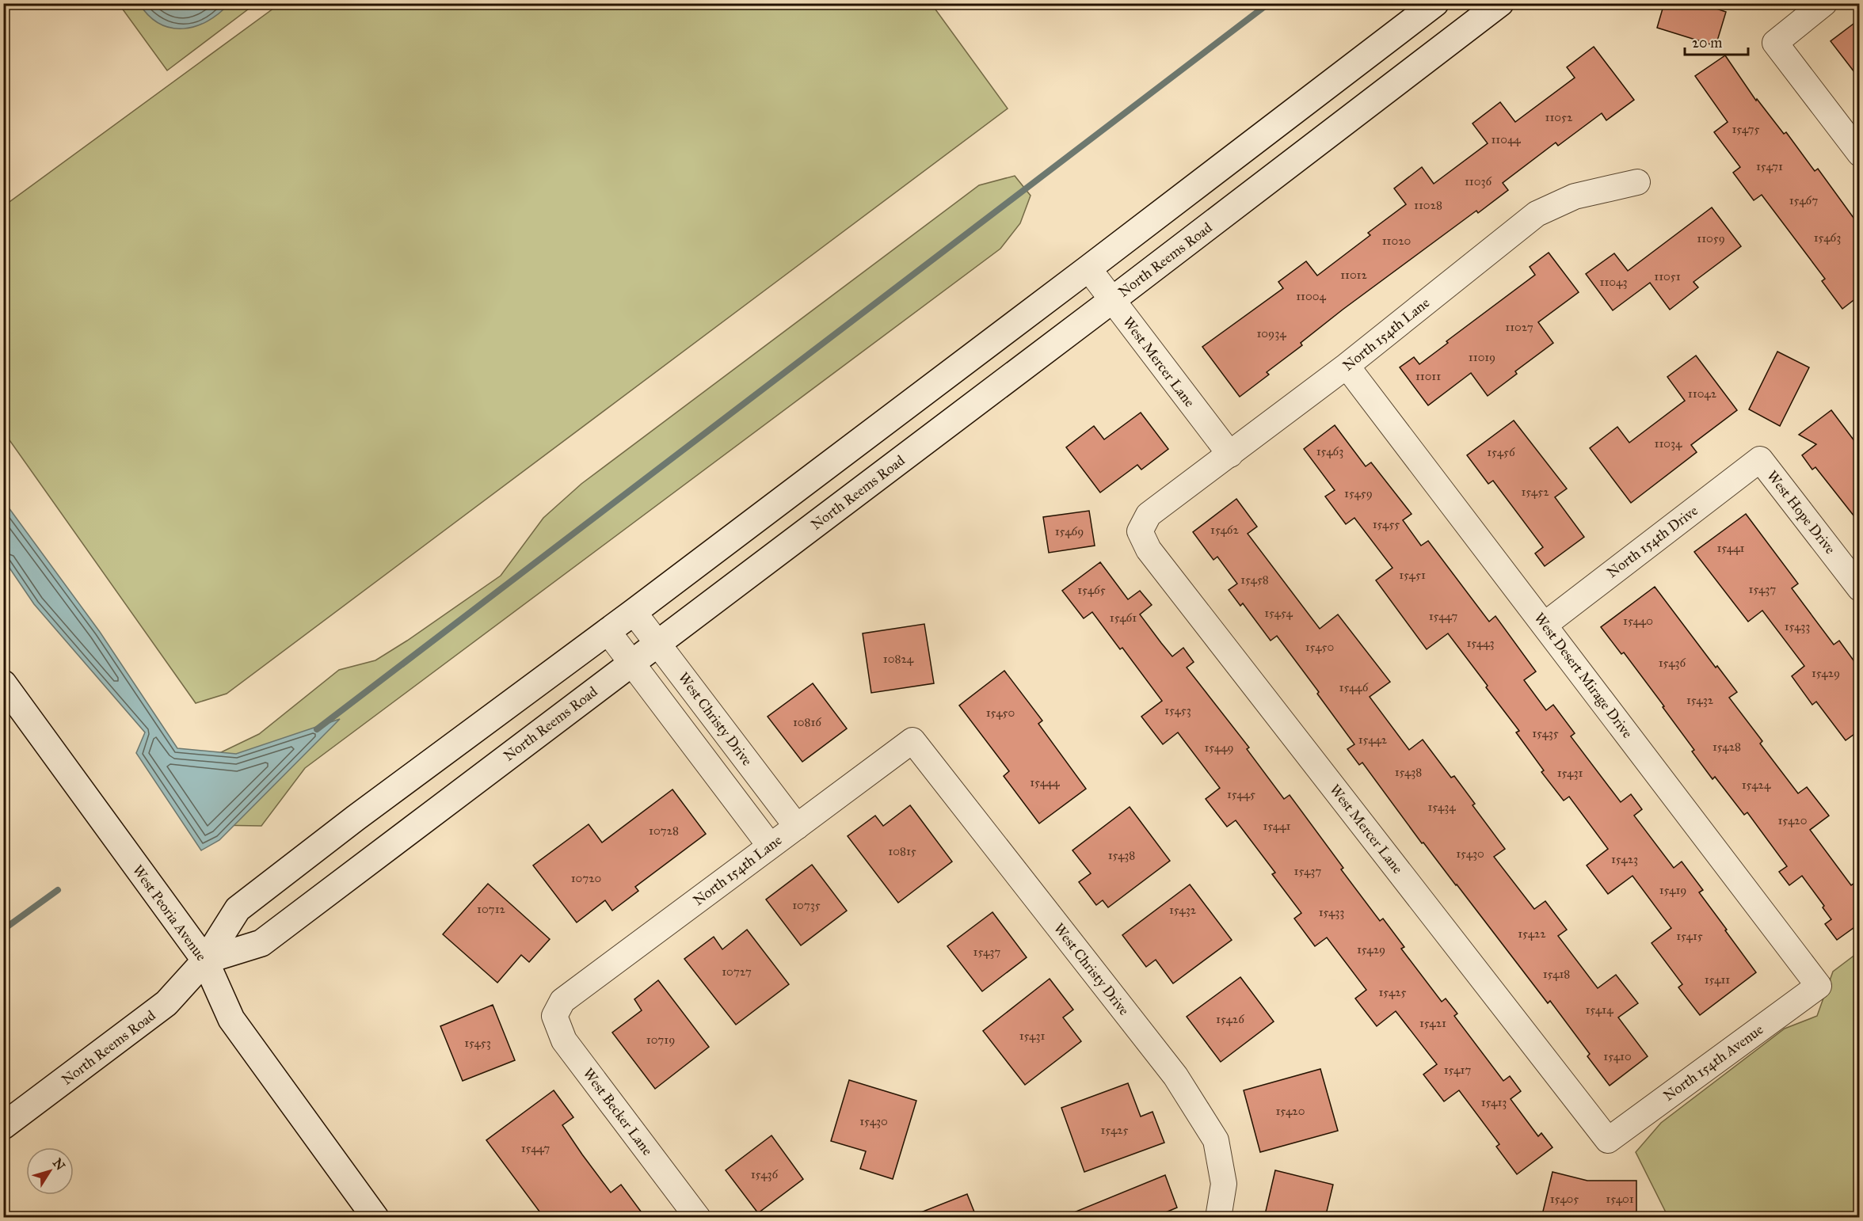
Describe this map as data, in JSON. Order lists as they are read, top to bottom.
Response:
{
  "streets": {
    "main road": ["North Reems Road", "West Peoria Avenue"],
    "street": [
      "North 154th Lane",
      "West Mercer Lane",
      "West Hope Drive",
      "North 154th Drive",
      "West Desert Mirage Drive",
      "West Christy Drive",
      "North 154th Avenue",
      "West Becker Lane"
    ]
  },
  "crossings": [
    ["North Reems Road", "West Mercer Lane"],
    ["North Reems Road", "West Christy Drive"],
    ["North Reems Road", "West Peoria Avenue"],
    ["North 154th Lane", "West Mercer Lane"],
    ["North 154th Lane", "West Desert Mirage Drive"],
    ["North 154th Lane", "West Christy Drive"],
    ["North 154th Lane", "West Becker Lane"],
    ["West Mercer Lane", "North 154th Avenue"],
    ["West Hope Drive", "North 154th Drive"],
    ["North 154th Drive", "West Desert Mirage Drive"],
    ["West Desert Mirage Drive", "North 154th Avenue"]
  ],
  "house_numbers": [
    "11052",
    "15475",
    "11044",
    "15471",
    "11036",
    "15467",
    "11028",
    "15463",
    "11059",
    "11020",
    "11012",
    "11051",
    "11043",
    "11004",
    "11027",
    "10934",
    "11019",
    "11011",
    "11042",
    "11034",
    "15463",
    "15456",
    "15452",
    "15459",
    "15455",
    "15462",
    "15469",
    "15441",
    "15451",
    "15458",
    "15437",
    "15465",
    "15454",
    "15447",
    "15461",
    "15440",
    "15433",
    "15443",
    "15450",
    "10824",
    "15436",
    "15429",
    "15446",
    "15432",
    "15453",
    "15450",
    "10816",
    "15435",
    "15442",
    "15428",
    "15449",
    "15438",
    "15431",
    "15444",
    "15424",
    "15445",
    "15434",
    "15420",
    "15441",
    "10728",
    "10815",
    "15430",
    "15438",
    "15423",
    "15437",
    "10720",
    "15419",
    "10735",
    "10712",
    "15432",
    "15433",
    "15422",
    "15415",
    "15429",
    "15437",
    "10727",
    "15418",
    "15411",
    "15425",
    "15414",
    "15426",
    "15421",
    "15431",
    "10719",
    "15453",
    "15410",
    "15417",
    "15413",
    "15420",
    "15430",
    "15425",
    "15447",
    "15436",
    "15405",
    "15401"
  ],
  "scale_bar": "20 m",
  "north": "top right"
}
